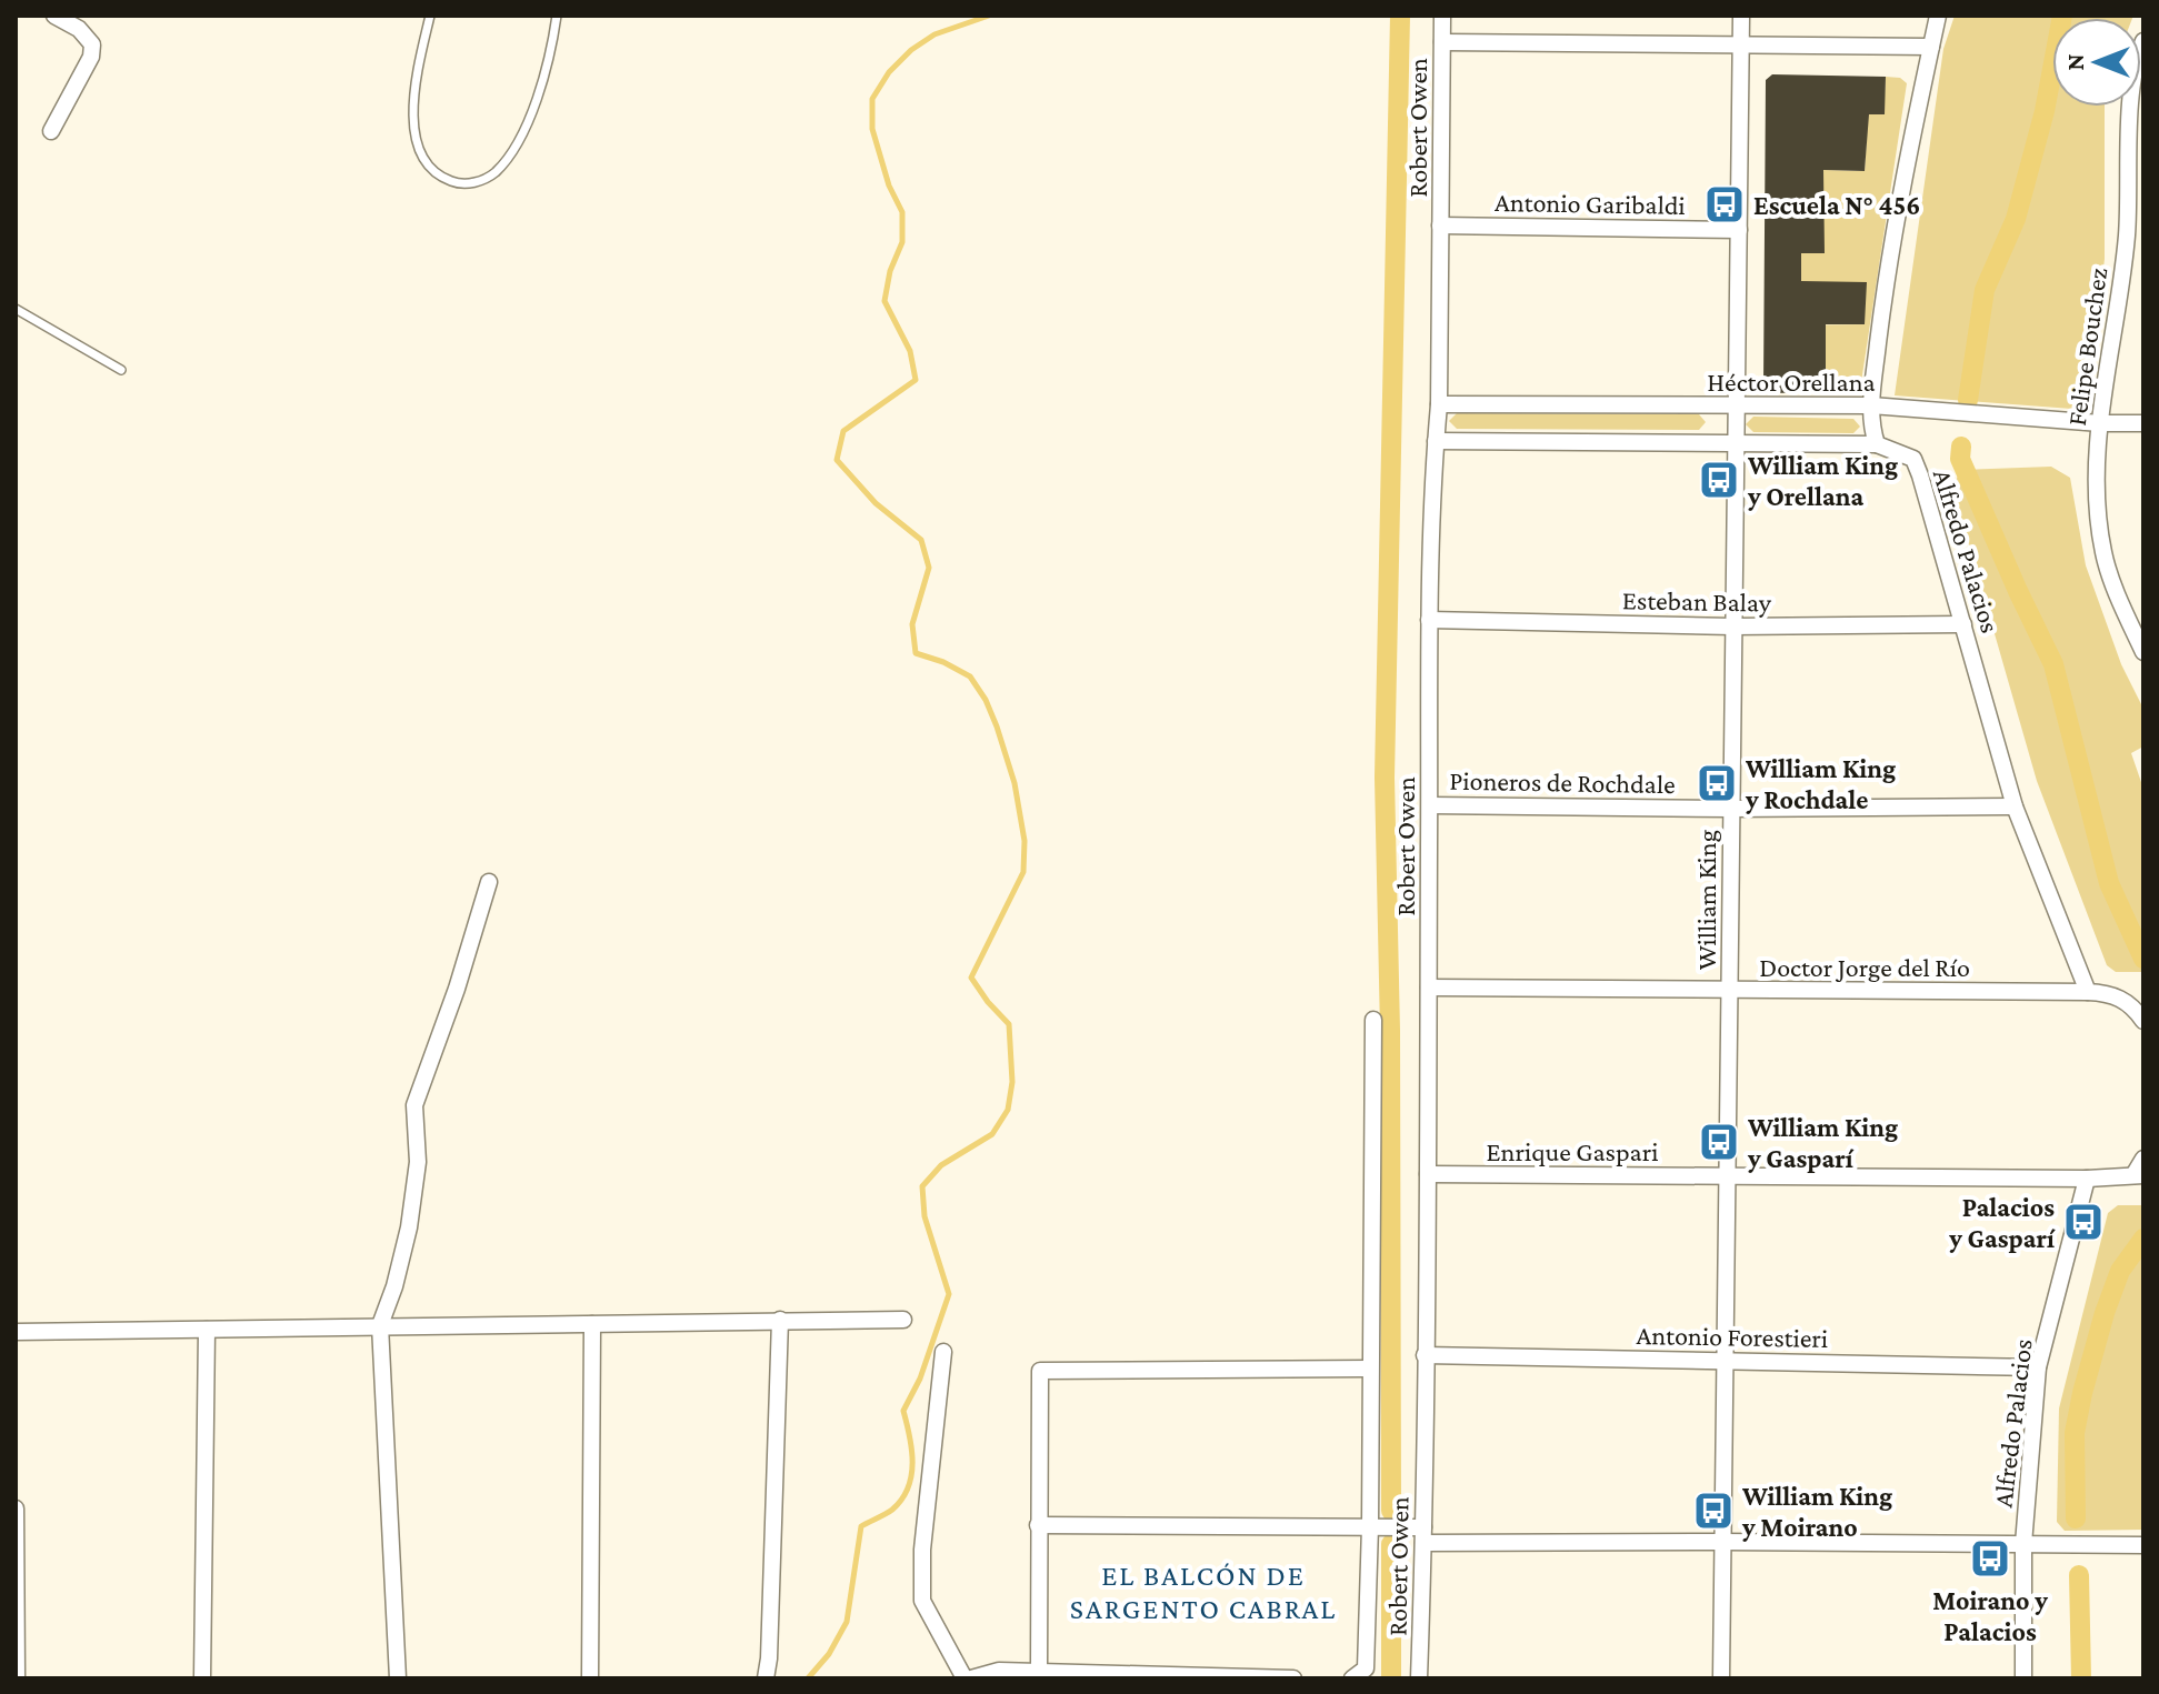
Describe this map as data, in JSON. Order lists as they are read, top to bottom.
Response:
{
  "streets": {
    "street": [
      "Robert Owen",
      "Antonio Garibaldi",
      "Felipe Bouchez",
      "Héctor Orellana",
      "Alfredo Palacios",
      "Esteban Balay",
      "Pioneros de Rochdale",
      "William King",
      "Doctor Jorge del Río",
      "Enrique Gaspari",
      "Antonio Forestieri"
    ]
  },
  "crossings": [
    ["Robert Owen", "Antonio Garibaldi"],
    ["Robert Owen", "Héctor Orellana"],
    ["Robert Owen", "Esteban Balay"],
    ["Robert Owen", "Pioneros de Rochdale"],
    ["Robert Owen", "Doctor Jorge del Río"],
    ["Robert Owen", "Enrique Gaspari"],
    ["Robert Owen", "Antonio Forestieri"],
    ["Antonio Garibaldi", "William King"],
    ["Felipe Bouchez", "Héctor Orellana"],
    ["Héctor Orellana", "William King"],
    ["Alfredo Palacios", "Esteban Balay"],
    ["Alfredo Palacios", "Pioneros de Rochdale"],
    ["Alfredo Palacios", "Doctor Jorge del Río"],
    ["Alfredo Palacios", "Enrique Gaspari"],
    ["Alfredo Palacios", "Antonio Forestieri"],
    ["Esteban Balay", "William King"],
    ["Pioneros de Rochdale", "William King"],
    ["William King", "Doctor Jorge del Río"],
    ["William King", "Enrique Gaspari"],
    ["William King", "Antonio Forestieri"]
  ],
  "districts": ["EL BALCÓN DE SARGENTO CABRAL"],
  "places": {
    "bus stop": [
      "Escuela N° 456",
      "William King y Orellana",
      "William King y Rochdale",
      "William King y Gasparí",
      "Palacios y Gasparí",
      "William King y Moirano",
      "Moirano y Palacios"
    ]
  },
  "north": "left"
}
